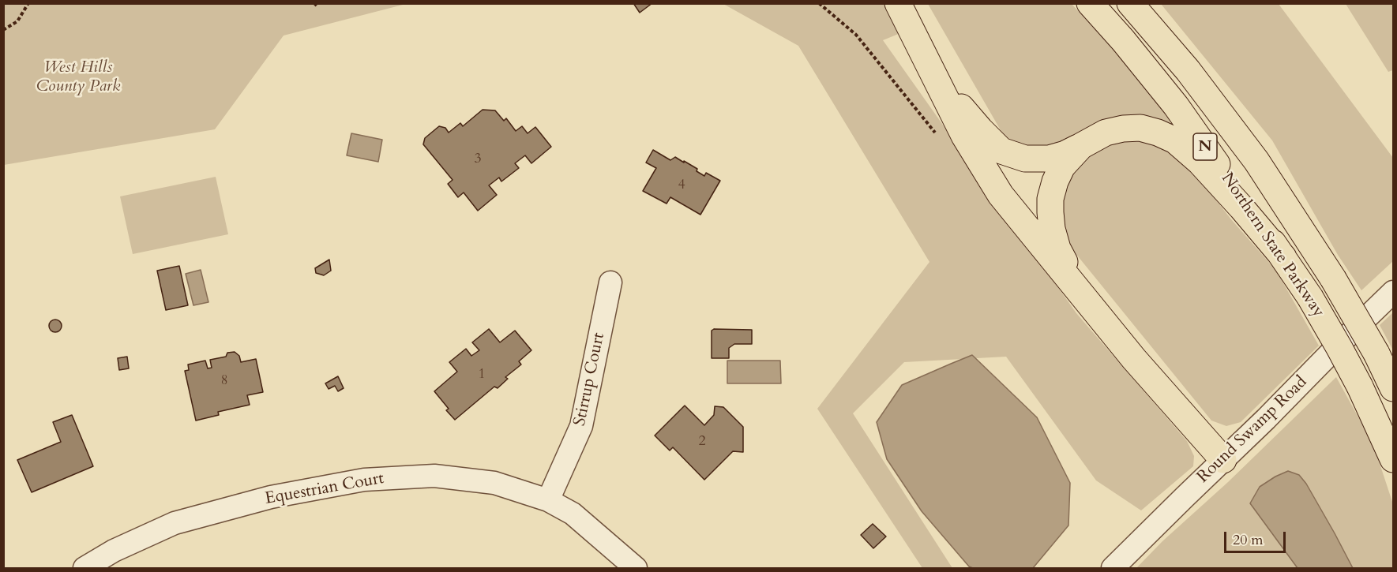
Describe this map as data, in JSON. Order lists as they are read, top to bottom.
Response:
{
  "streets": {
    "highway": ["N", "Northern State Parkway"],
    "street": ["Stirrup Court", "Round Swamp Road", "Equestrian Court"]
  },
  "crossings": [
    ["Stirrup Court", "Equestrian Court"]
  ],
  "parks": ["West Hills County Park"],
  "house_numbers": [
    "3",
    "4",
    "1",
    "8",
    "2"
  ],
  "scale_bar": "20 m"
}
